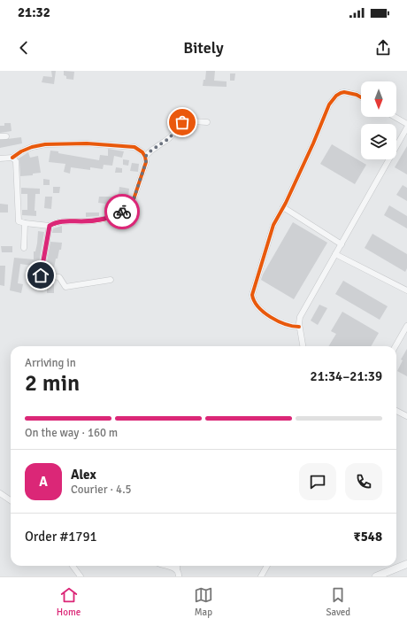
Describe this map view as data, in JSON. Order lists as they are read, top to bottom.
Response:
{
  "north": "bottom",
  "page": {
    "status": "21:32",
    "header": "Bitely",
    "heading": ["2 min", "Arriving in", "21:34–21:39"],
    "panel": [
      "Alex",
      "Courier · 4.5",
      "Order #1791",
      "₹548"
    ],
    "bar": "On the way · 160 m",
    "round": "A",
    "tabs": ["Home", "Map", "Saved"]
  }
}
